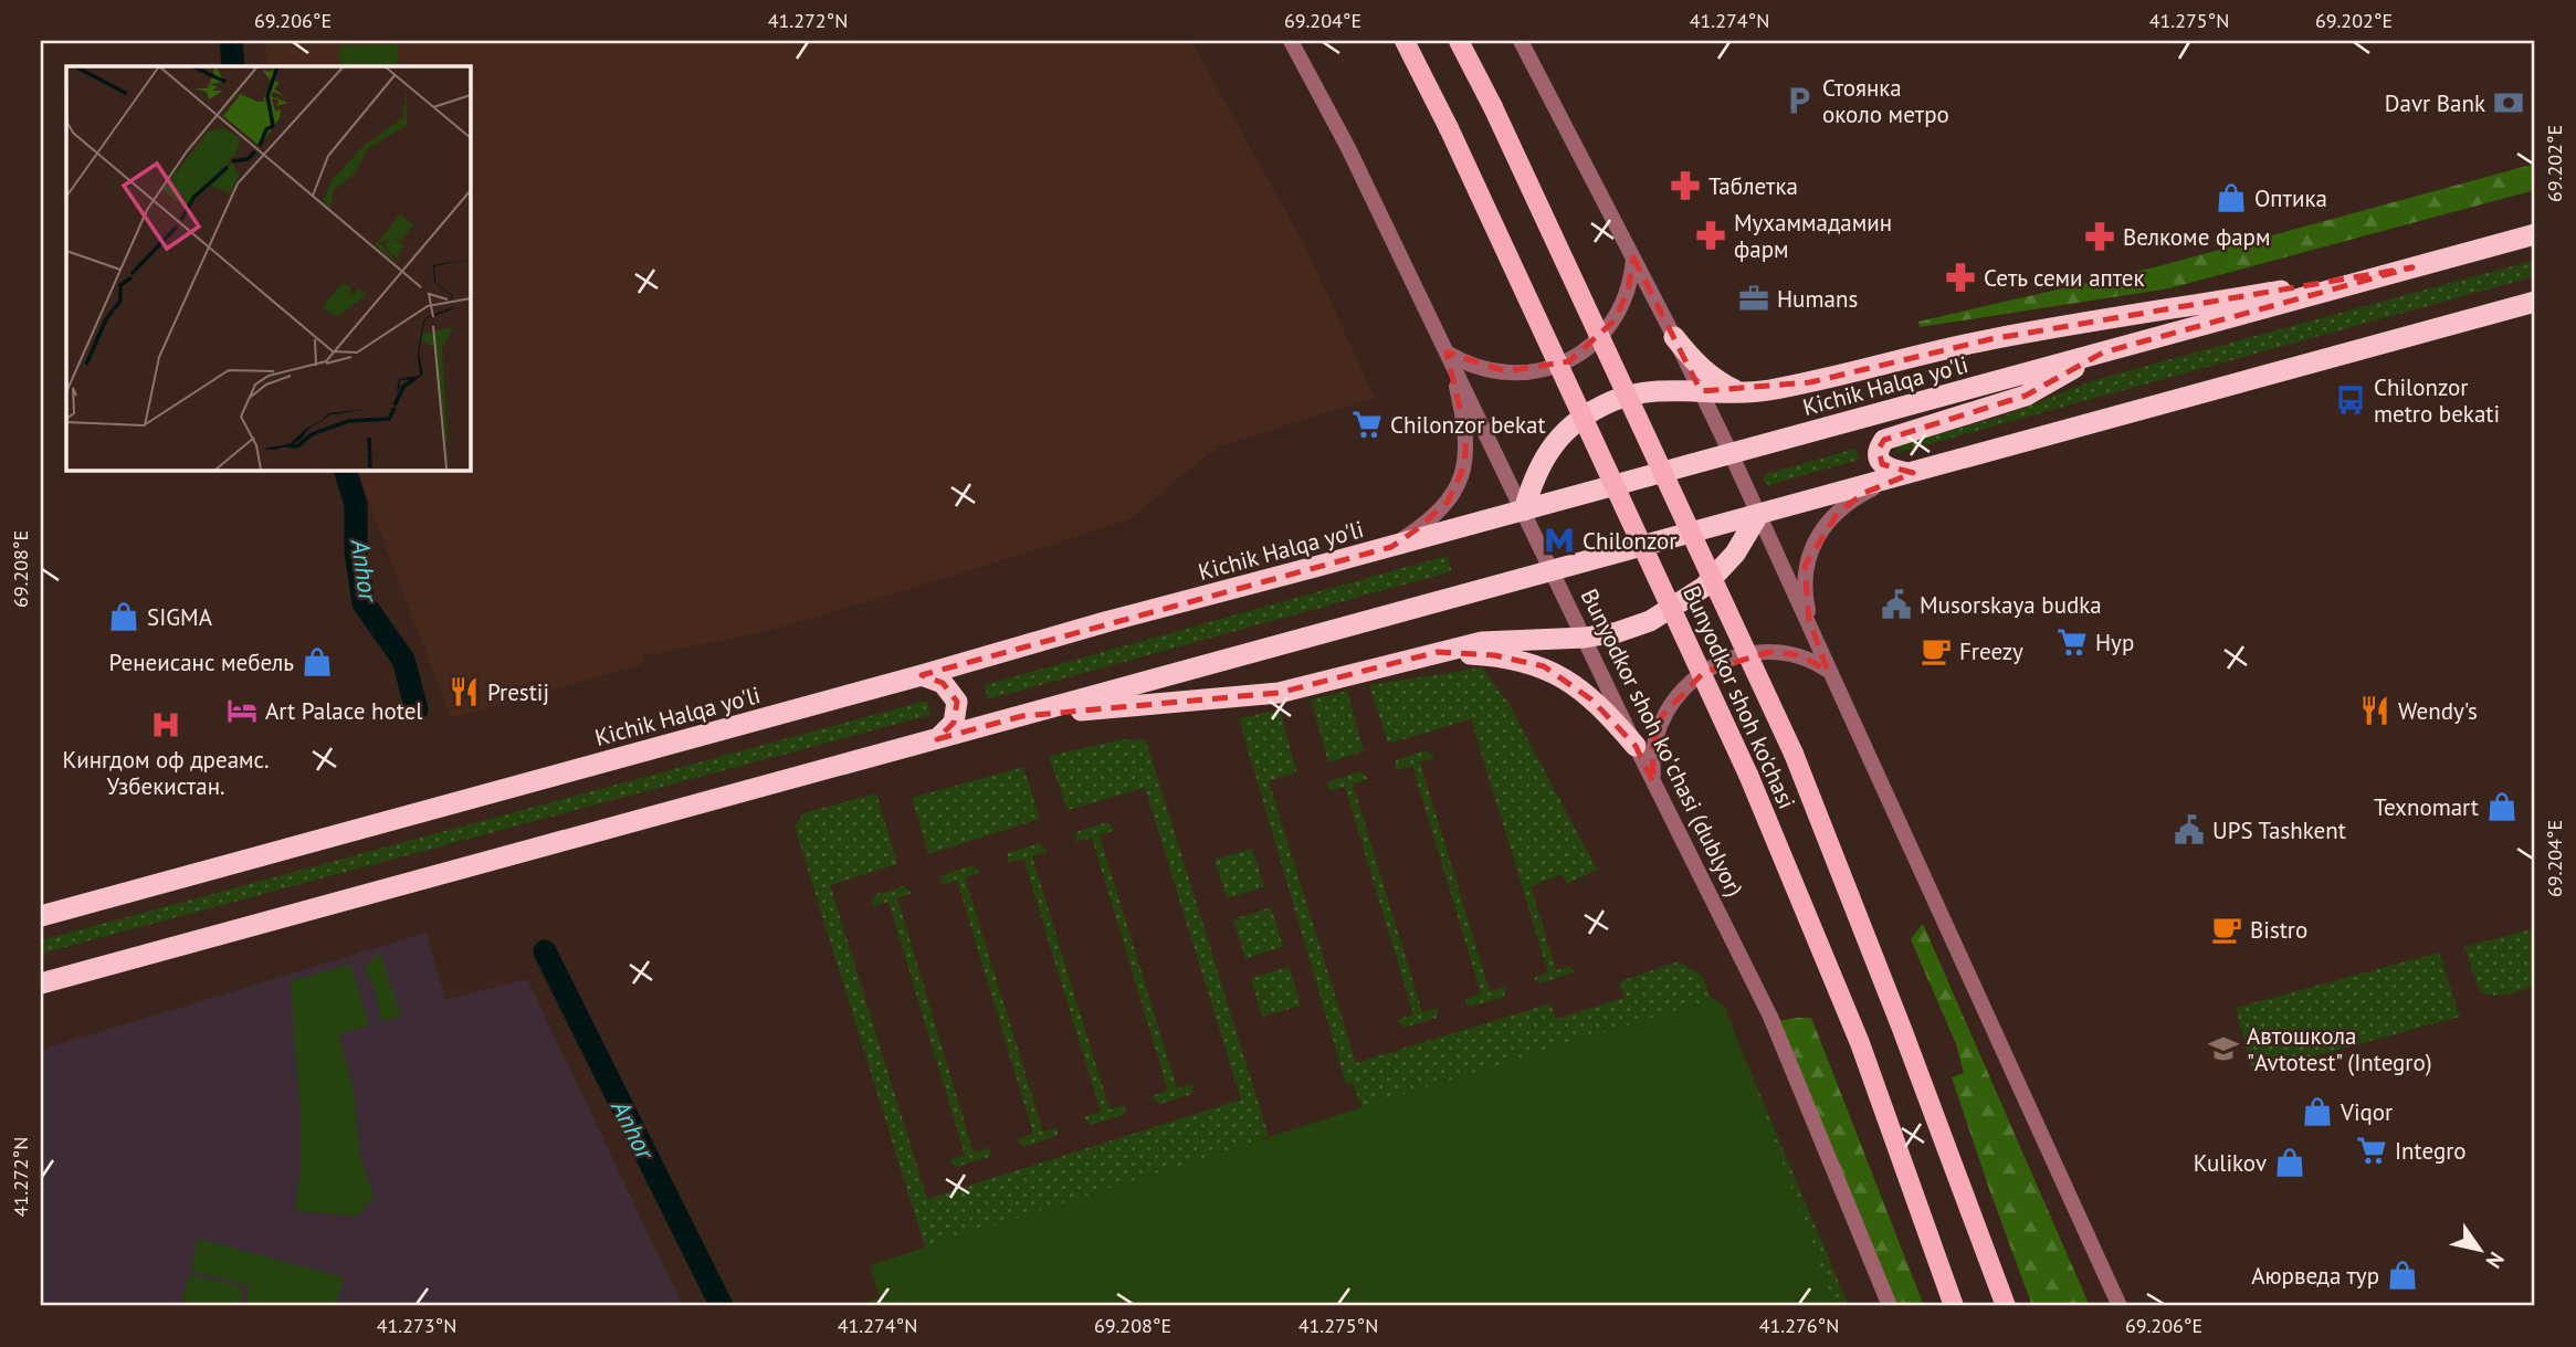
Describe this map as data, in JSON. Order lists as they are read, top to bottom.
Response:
{
  "streets": {
    "highway": ["Kichik Halqa yo'li"],
    "main road": ["Bunyodkor shoh ko'chasi"],
    "street": ["Bunyodkor shoh koʻchasi (dublyor)"]
  },
  "crossings": [
    ["Kichik Halqa yo'li", "Bunyodkor shoh koʻchasi (dublyor)"]
  ],
  "water": ["Anhor"],
  "places": {
    "parking": ["Стоянка около метро"],
    "bank": ["Davr Bank"],
    "pharmacy": [
      "Таблетка",
      "Мухаммадамин фарм",
      "Велкоме фарм",
      "Сеть семи аптек"
    ],
    "shop": [
      "Оптика",
      "SIGMA",
      "Ренеисанс мебель",
      "Texnomart",
      "Viqor",
      "Kulikov",
      "Аюрведа тур"
    ],
    "office": ["Humans"],
    "bus stop": ["Chilonzor metro bekati"],
    "supermarket": ["Chilonzor bekat", "Нур", "Integro"],
    "metro station": ["Chilonzor"],
    "public building": ["Musorskaya budka", "UPS Tashkent"],
    "cafe": ["Freezy", "Bistro"],
    "restaurant": ["Prestij", "Wendy's"],
    "hotel": ["Art Palace hotel"],
    "hospital": ["Кингдом оф дреамс. Узбекистан."],
    "school or university": ["Автошкола \"Avtotest\" (Integro)"]
  },
  "north": "bottom right",
  "coordinates": [
    "69.206°E",
    "41.272°N",
    "69.204°E",
    "41.274°N",
    "41.275°N",
    "69.202°E",
    "69.208°E",
    "41.273°N",
    "41.276°N"
  ]
}
